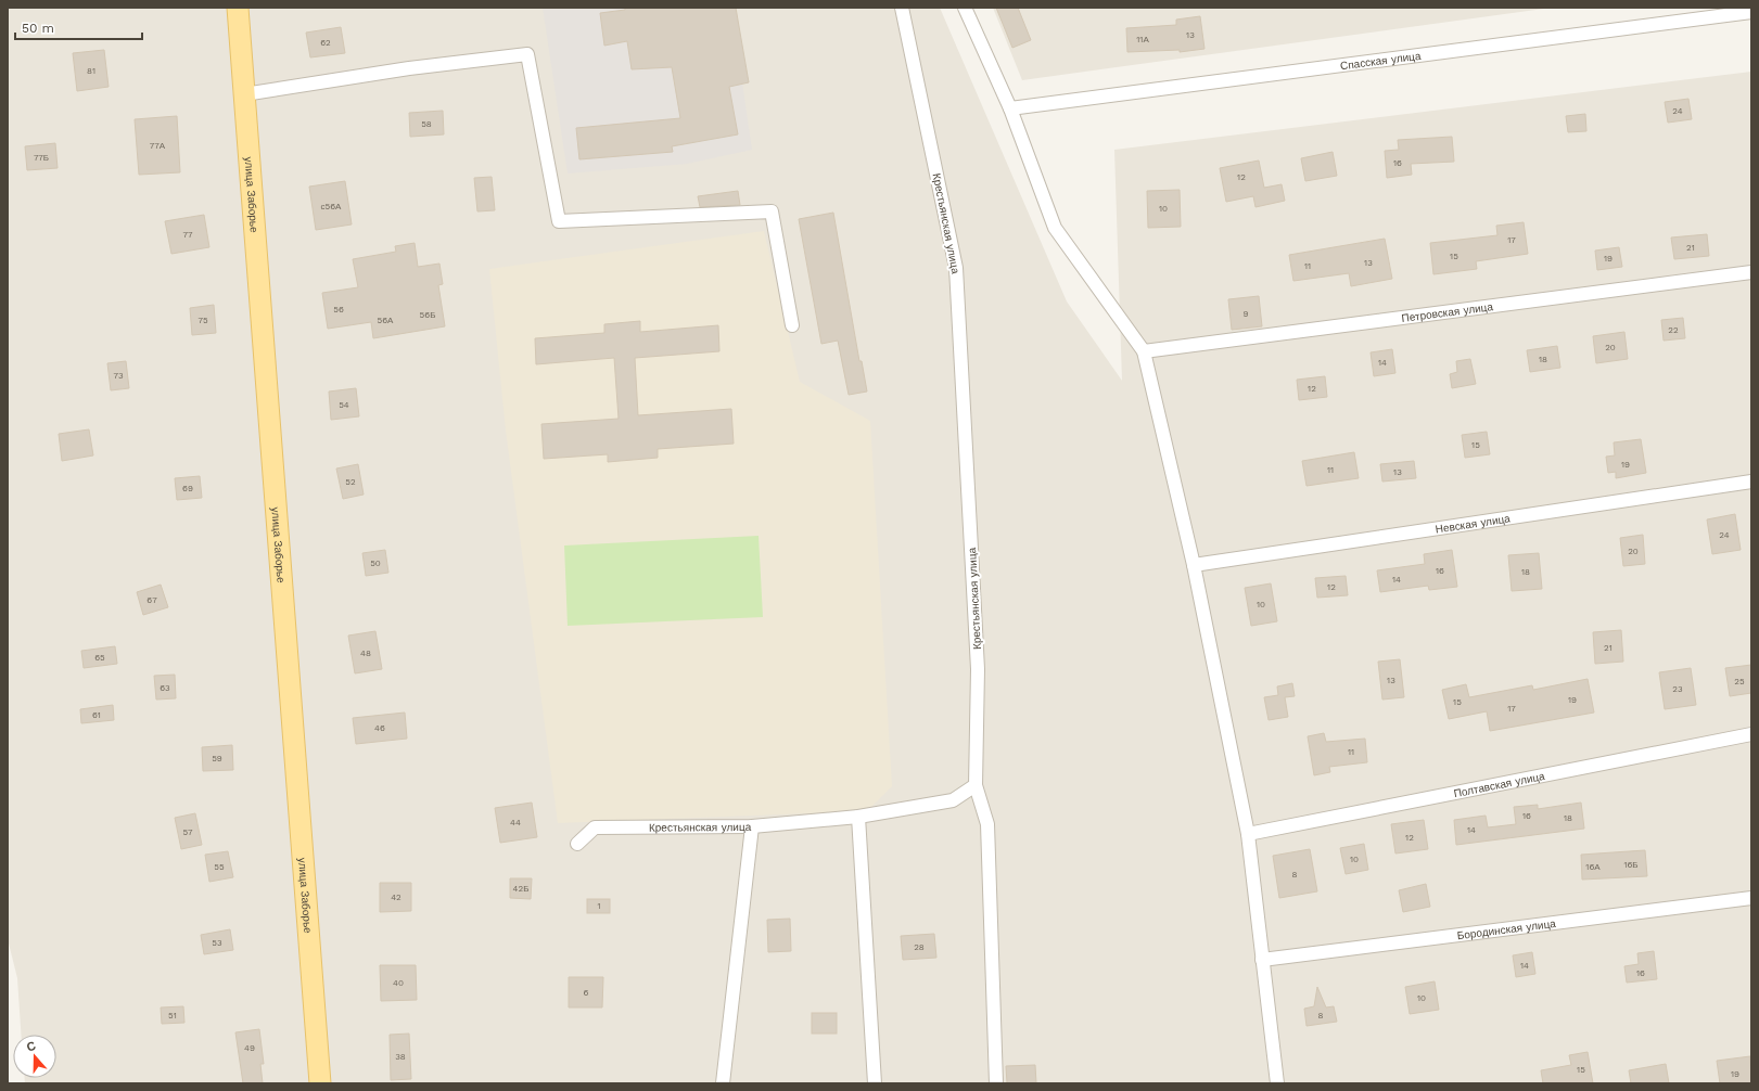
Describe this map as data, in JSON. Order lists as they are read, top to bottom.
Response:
{
  "streets": {
    "main road": ["улица Заборье"],
    "street": [
      "Спасская улица",
      "Крестьянская улица",
      "Петровская улица",
      "Невская улица",
      "Полтавская улица",
      "Бородинская улица"
    ]
  },
  "house_numbers": [
    "13",
    "11А",
    "62",
    "81",
    "24",
    "58",
    "77А",
    "77Б",
    "16",
    "12",
    "с56А",
    "10",
    "77",
    "17",
    "21",
    "15",
    "19",
    "13",
    "11",
    "56",
    "9",
    "56Б",
    "75",
    "56А",
    "22",
    "20",
    "18",
    "14",
    "73",
    "12",
    "54",
    "15",
    "19",
    "11",
    "13",
    "52",
    "69",
    "24",
    "20",
    "50",
    "16",
    "18",
    "14",
    "12",
    "67",
    "10",
    "21",
    "48",
    "65",
    "13",
    "25",
    "63",
    "23",
    "19",
    "15",
    "17",
    "61",
    "46",
    "11",
    "59",
    "16",
    "18",
    "44",
    "14",
    "57",
    "12",
    "10",
    "16Б",
    "55",
    "16А",
    "8",
    "42Б",
    "42",
    "1",
    "53",
    "28",
    "14",
    "16",
    "40",
    "6",
    "10",
    "51",
    "8",
    "49",
    "38",
    "15",
    "19"
  ],
  "scale_bar": "50 m",
  "north": "top"
}
